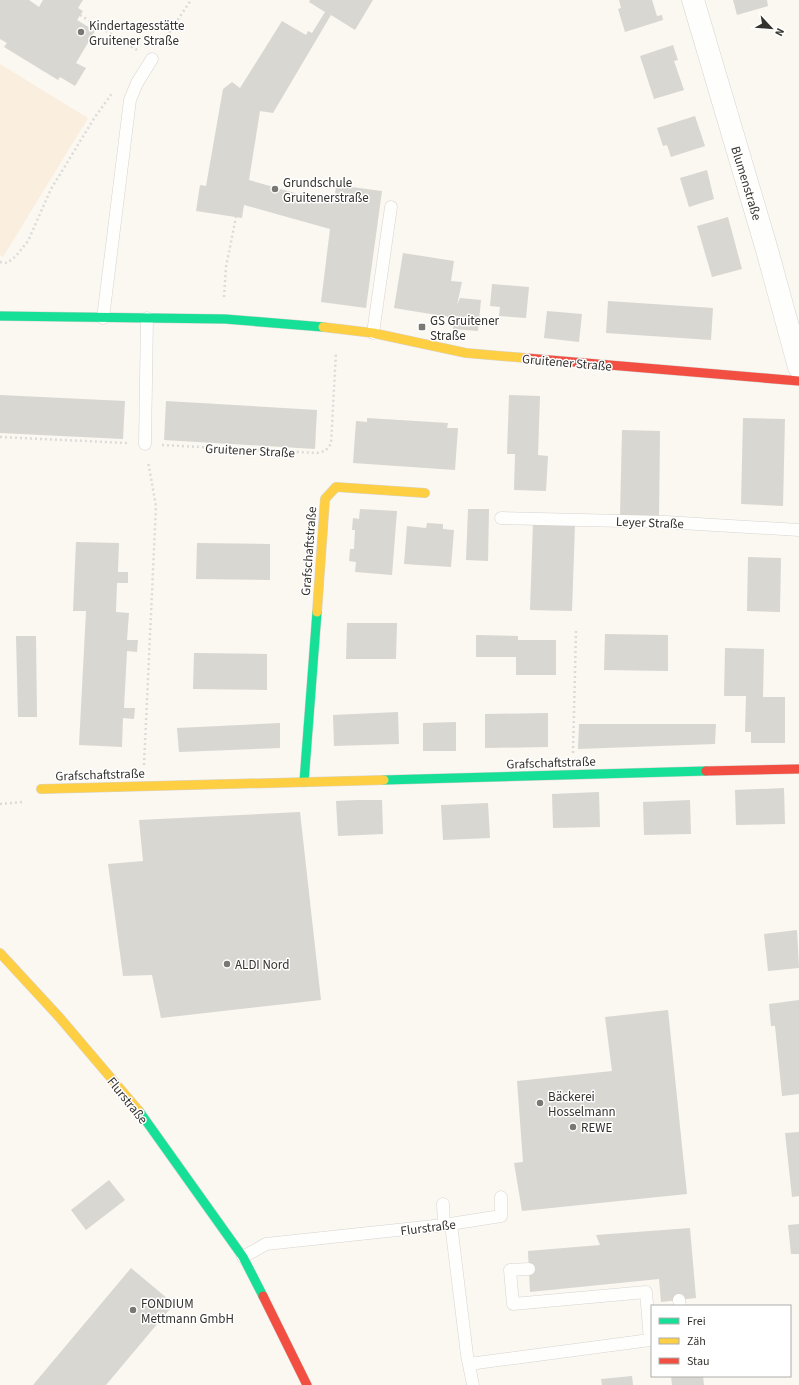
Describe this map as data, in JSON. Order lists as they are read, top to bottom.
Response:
{
  "streets": {
    "street": [
      "Blumenstraße",
      "Gruitener Straße",
      "Grafschaftstraße",
      "Flurstraße"
    ],
    "lane": ["Leyer Straße"]
  },
  "places": {
    "other": [
      "Kindertagesstätte Gruitener Straße",
      "Grundschule Gruitenerstraße",
      "ALDI Nord",
      "Bäckerei Hosselmann",
      "REWE",
      "FONDIUM Mettmann GmbH"
    ],
    "transit": ["GS Gruitener Straße"]
  },
  "legend": ["Frei", "Zäh", "Stau"],
  "north": "bottom right"
}
